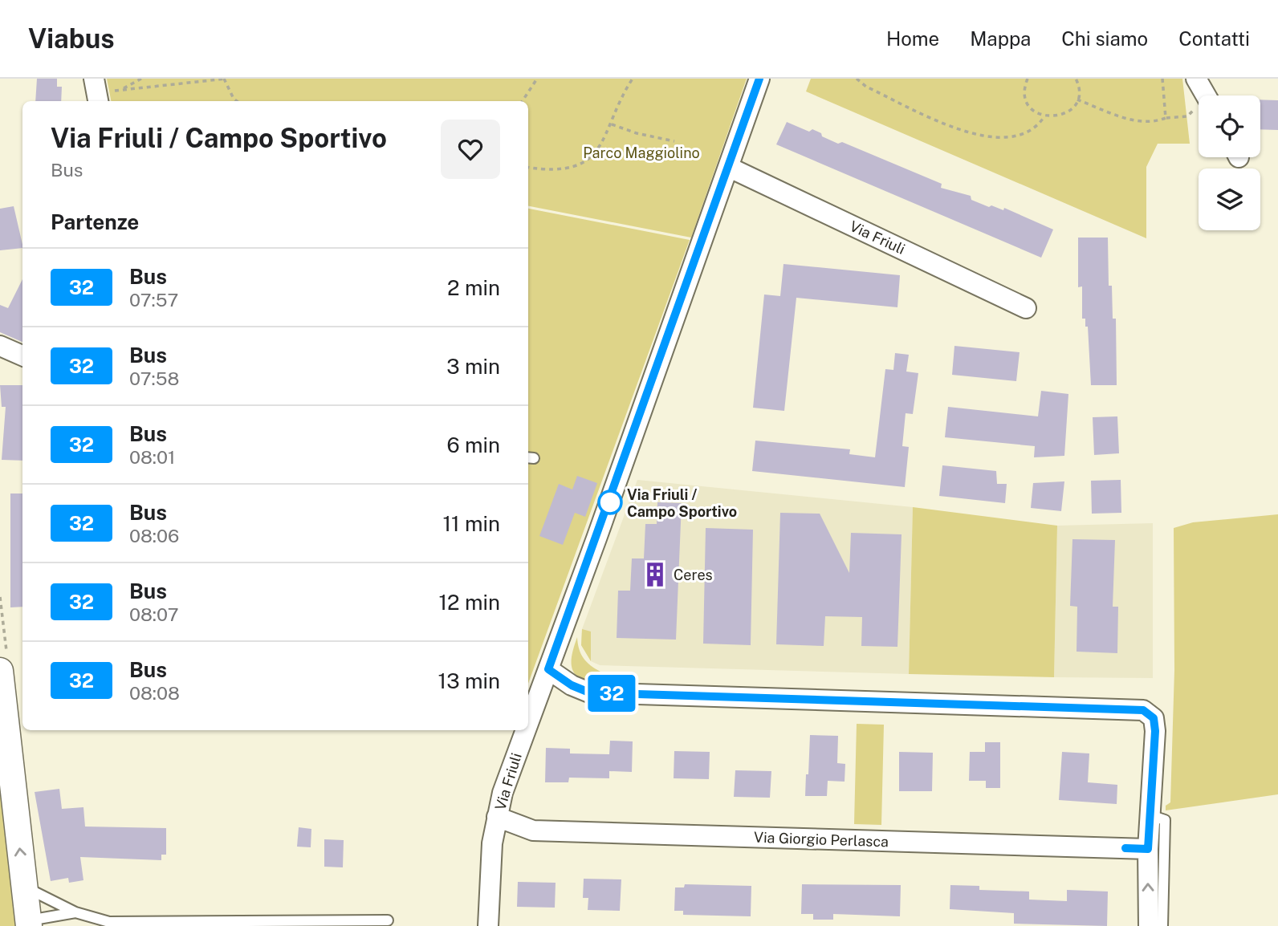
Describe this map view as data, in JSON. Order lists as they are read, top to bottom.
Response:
{
  "streets": {
    "street": ["Via Friuli", "Via Giorgio Perlasca"]
  },
  "crossings": [
    ["Via Friuli", "Via Giorgio Perlasca"]
  ],
  "parks": ["Parco Maggiolino"],
  "places": {
    "other": ["Via Friuli / Campo Sportivo"],
    "building": ["Ceres"]
  },
  "lines": ["bus line 32"],
  "page": {
    "header": "Viabus",
    "nav": [
      "Home",
      "Mappa",
      "Chi siamo",
      "Contatti"
    ],
    "on_map": "32",
    "heading": [
      ["Via Friuli / Campo Sportivo", "Bus"],
      "Partenze"
    ],
    "list": [
      {
        "mark": "32",
        "name": "Bus",
        "note": "07:57",
        "value": "2 min"
      },
      {
        "mark": "32",
        "name": "Bus",
        "note": "07:58",
        "value": "3 min"
      },
      {
        "mark": "32",
        "name": "Bus",
        "note": "08:01",
        "value": "6 min"
      },
      {
        "mark": "32",
        "name": "Bus",
        "note": "08:06",
        "value": "11 min"
      },
      {
        "mark": "32",
        "name": "Bus",
        "note": "08:07",
        "value": "12 min"
      },
      {
        "mark": "32",
        "name": "Bus",
        "note": "08:08",
        "value": "13 min"
      }
    ]
  }
}
